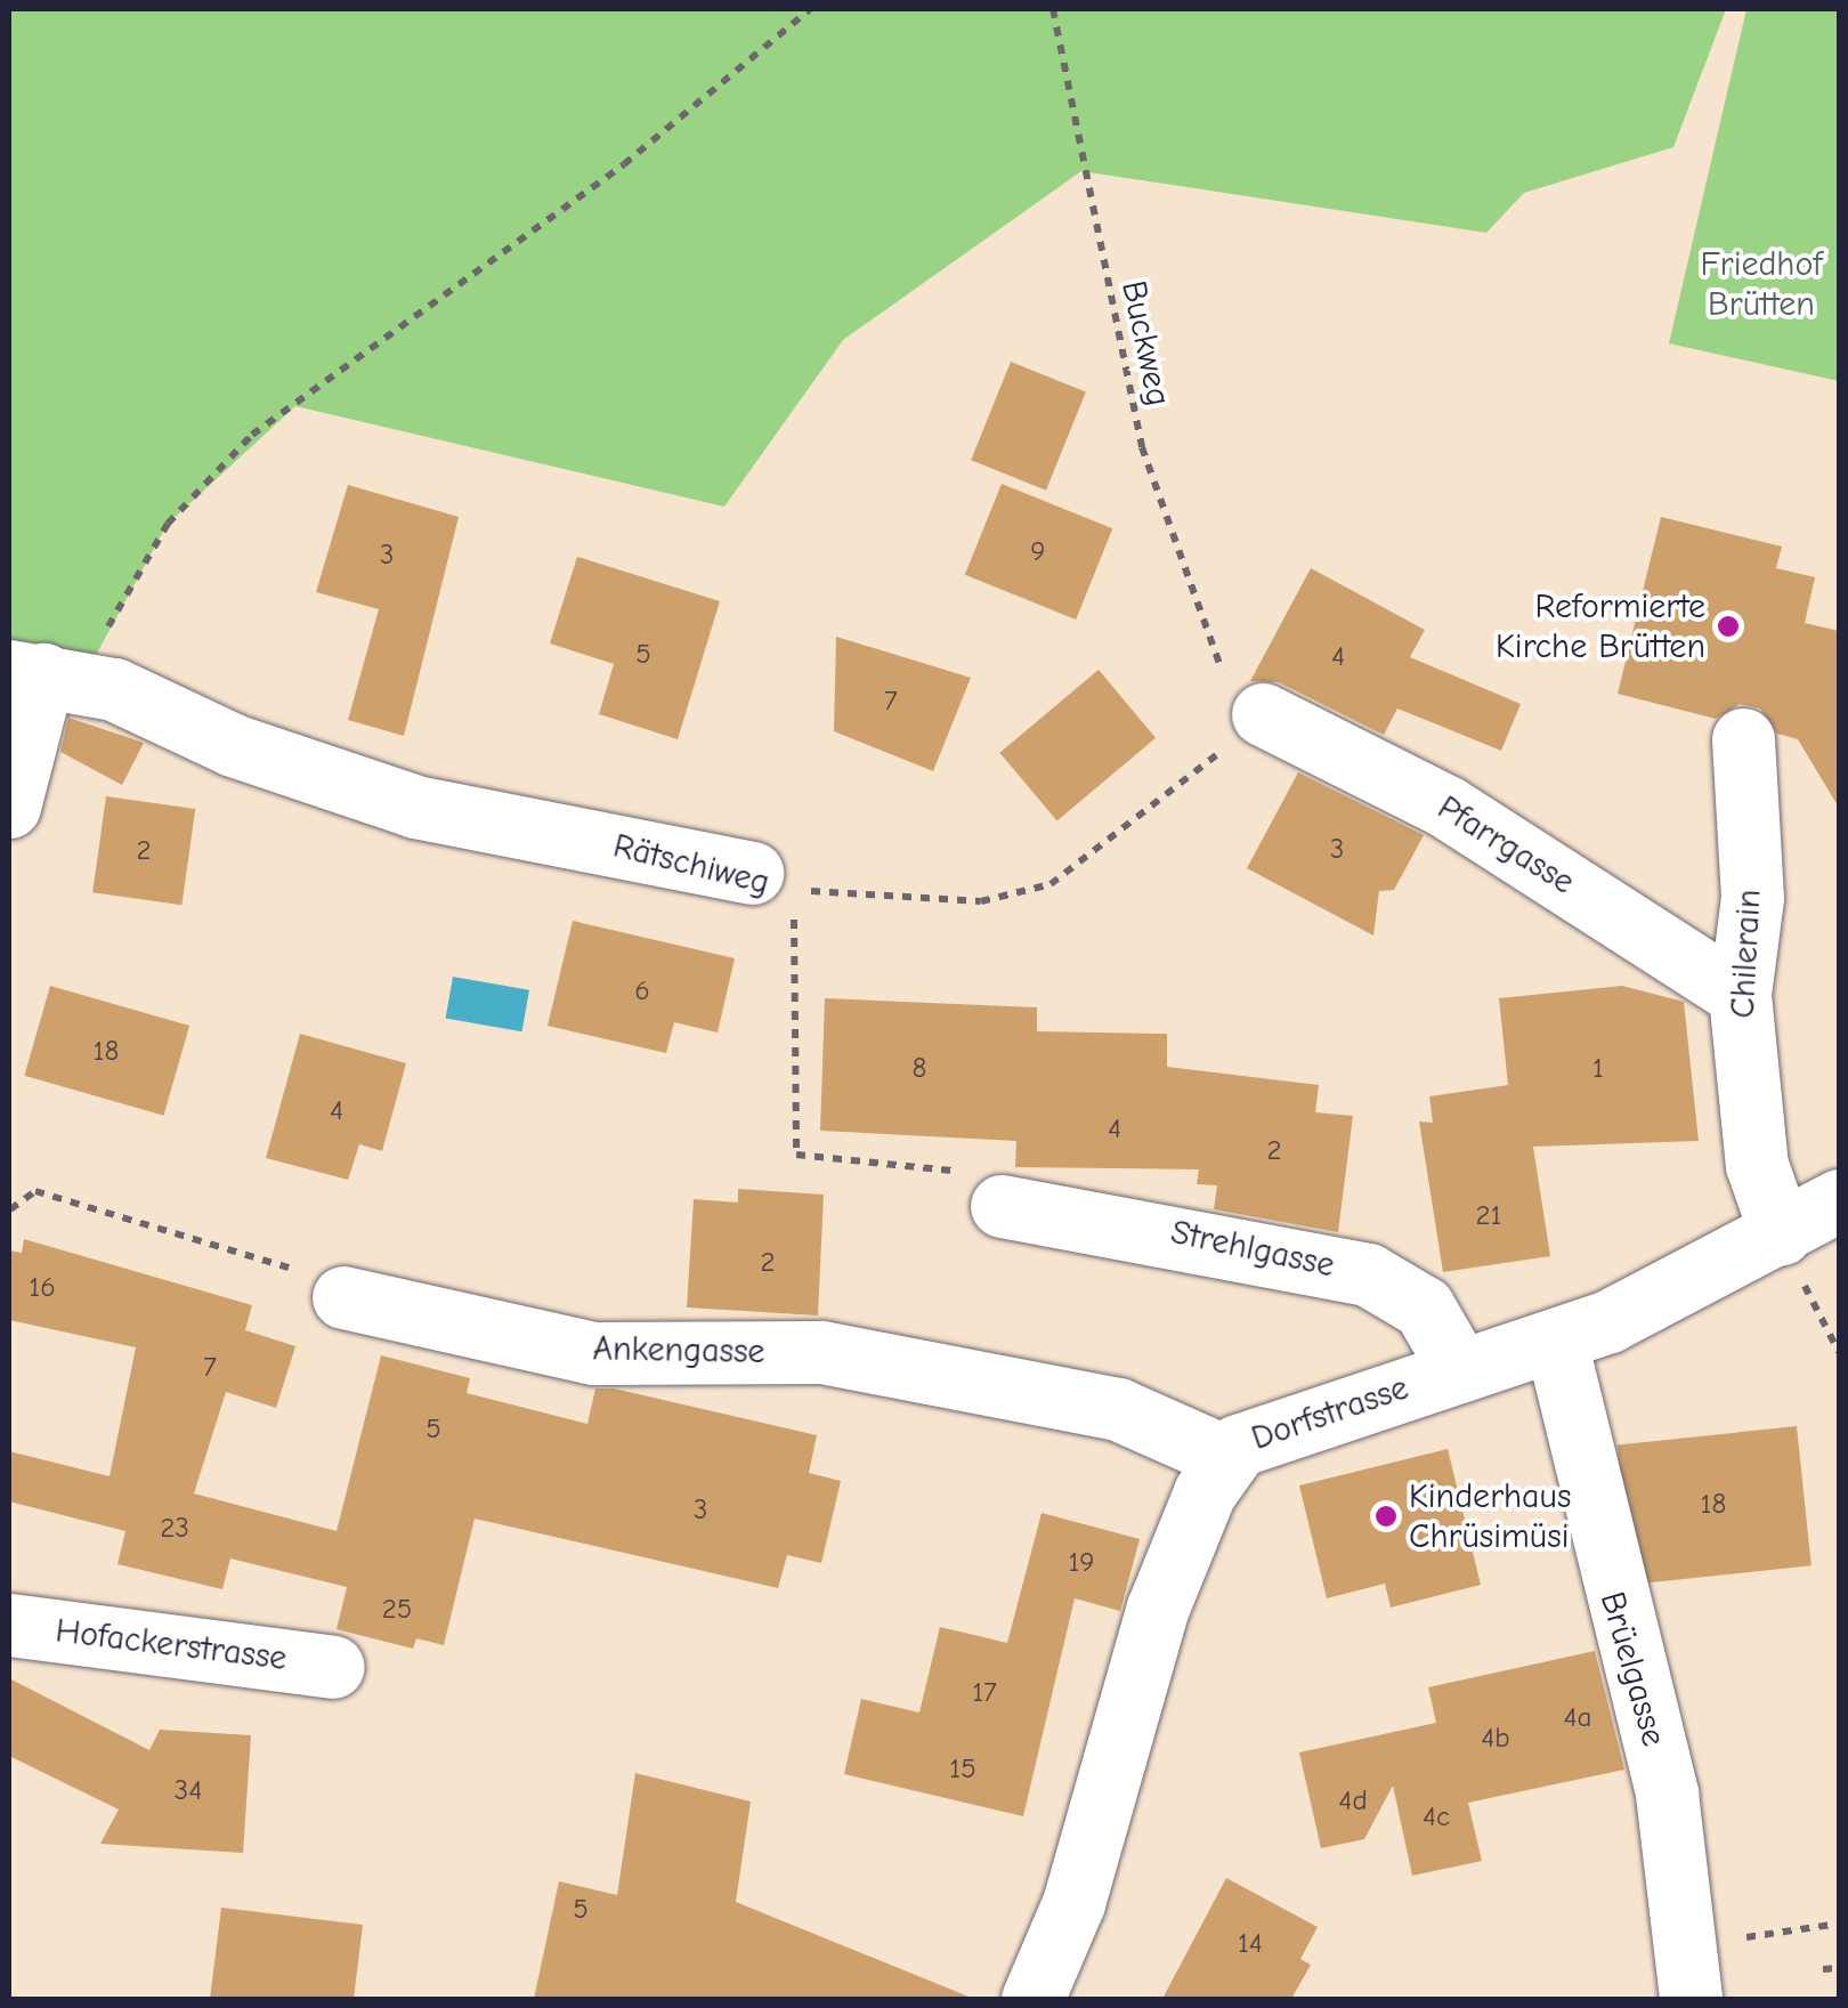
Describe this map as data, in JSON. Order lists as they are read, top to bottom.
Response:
{
  "streets": {
    "street": [
      "Pfarrgasse",
      "Rätschiweg",
      "Chilerain",
      "Strehlgasse",
      "Ankengasse",
      "Dorfstrasse",
      "Hofackerstrasse",
      "Brüelgasse"
    ],
    "path": ["Buckweg"]
  },
  "crossings": [
    ["Buckweg", "Pfarrgasse"],
    ["Buckweg", "Rätschiweg"],
    ["Pfarrgasse", "Rätschiweg"],
    ["Pfarrgasse", "Chilerain"],
    ["Chilerain", "Dorfstrasse"],
    ["Strehlgasse", "Dorfstrasse"],
    ["Ankengasse", "Dorfstrasse"],
    ["Dorfstrasse", "Brüelgasse"]
  ],
  "parks": ["Friedhof Brütten"],
  "places": ["Reformierte Kirche Brütten", "Kinderhaus Chrüsimüsi"],
  "house_numbers": [
    "9",
    "3",
    "5",
    "4",
    "7",
    "3",
    "2",
    "6",
    "18",
    "8",
    "1",
    "4",
    "4",
    "2",
    "21",
    "2",
    "16",
    "7",
    "5",
    "18",
    "3",
    "23",
    "19",
    "25",
    "17",
    "4a",
    "4b",
    "15",
    "34",
    "4d",
    "4c",
    "5",
    "14"
  ]
}
